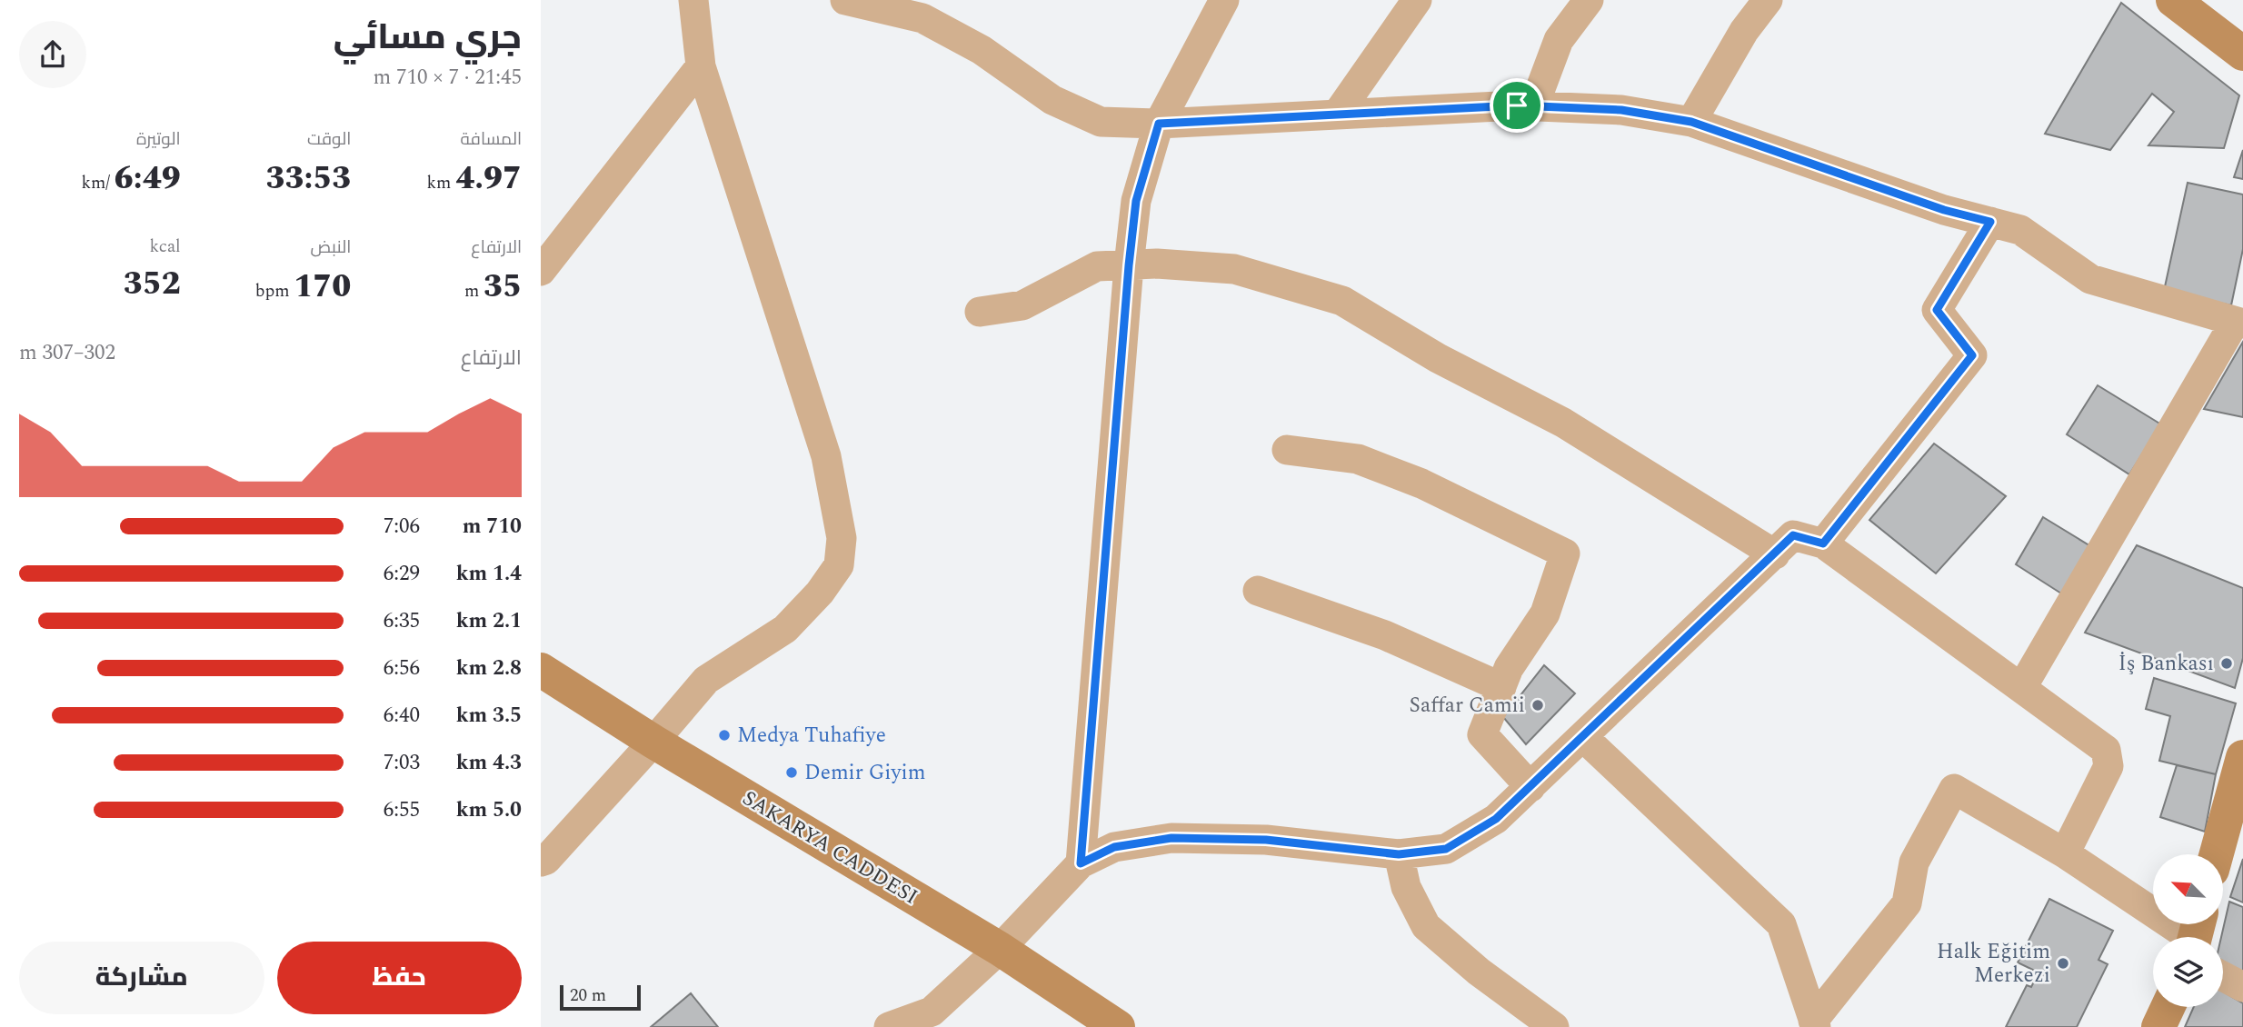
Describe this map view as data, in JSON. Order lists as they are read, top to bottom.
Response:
{
  "streets": {
    "street": ["SAKARYA CADDESI"]
  },
  "places": [
    "İş Bankası",
    "Saffar Camii",
    "Medya Tuhafiye",
    "Demir Giyim",
    "Halk Eğitim Merkezi"
  ],
  "scale_bar": "20 m",
  "north": "top left",
  "page": {
    "heading": ["جري مسائي", "21:45 · 7 × 710 m"],
    "stats": [
      ["المسافة", "4.97 km"],
      ["الوقت", "33:53"],
      ["الوتيرة", "6:49 /km"],
      ["الارتفاع", "35 m"],
      ["النبض", "170 bpm"],
      ["kcal", "352"]
    ],
    "chart": ["الارتفاع", "302–307 m"],
    "list": [
      {
        "name": "710 m",
        "note": "7:06"
      },
      {
        "name": "1.4 km",
        "note": "6:29"
      },
      {
        "name": "2.1 km",
        "note": "6:35"
      },
      {
        "name": "2.8 km",
        "note": "6:56"
      },
      {
        "name": "3.5 km",
        "note": "6:40"
      },
      {
        "name": "4.3 km",
        "note": "7:03"
      },
      {
        "name": "5.0 km",
        "note": "6:55"
      }
    ],
    "buttons": ["حفظ", "مشاركة"],
    "scale": "20 m"
  }
}
